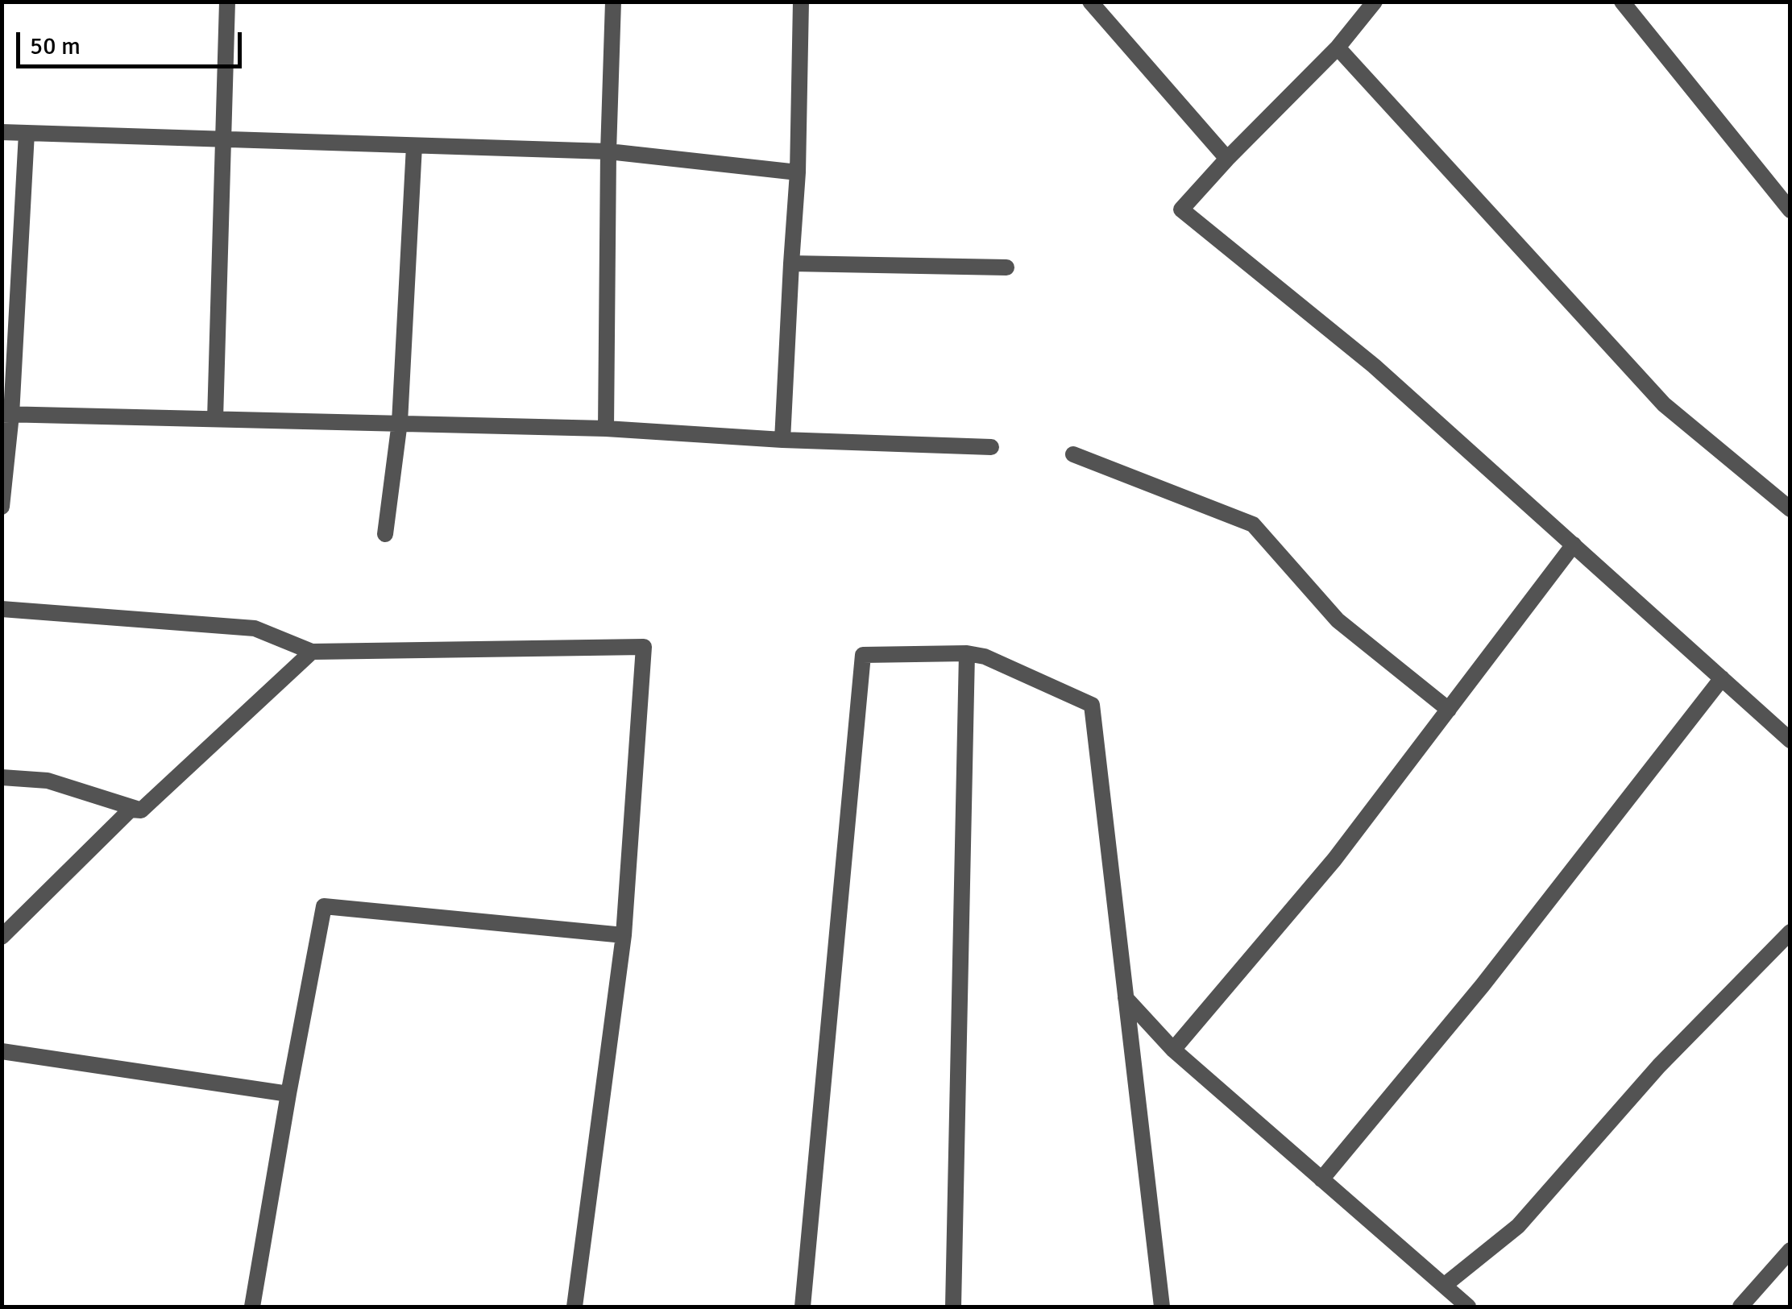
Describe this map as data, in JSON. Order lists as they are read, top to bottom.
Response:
{
  "scale_bar": "50 m"
}
